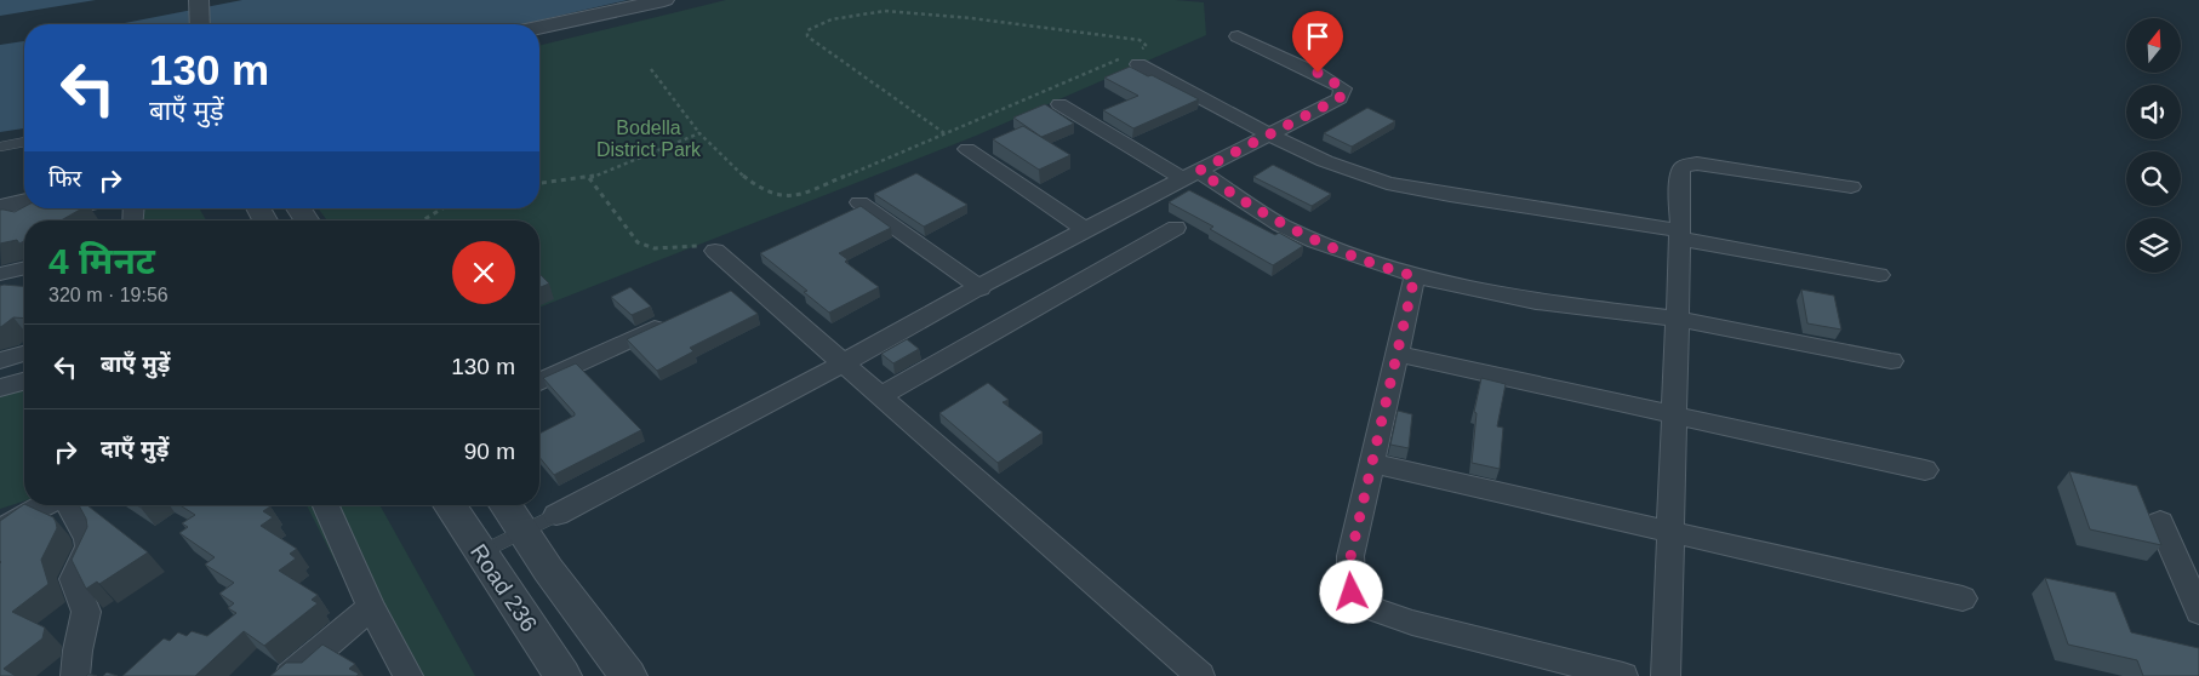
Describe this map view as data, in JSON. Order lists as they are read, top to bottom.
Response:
{
  "streets": {
    "street": ["Road 236"]
  },
  "parks": ["Bodella District Park"],
  "north": "top",
  "page": {
    "turn": ["130 m", "बाएँ मुड़ें"],
    "then": "फिर",
    "heading": ["4 मिनट", "320 m · 19:56"],
    "list": [
      {
        "name": "बाएँ मुड़ें",
        "value": "130 m"
      },
      {
        "name": "दाएँ मुड़ें",
        "value": "90 m"
      }
    ]
  }
}
